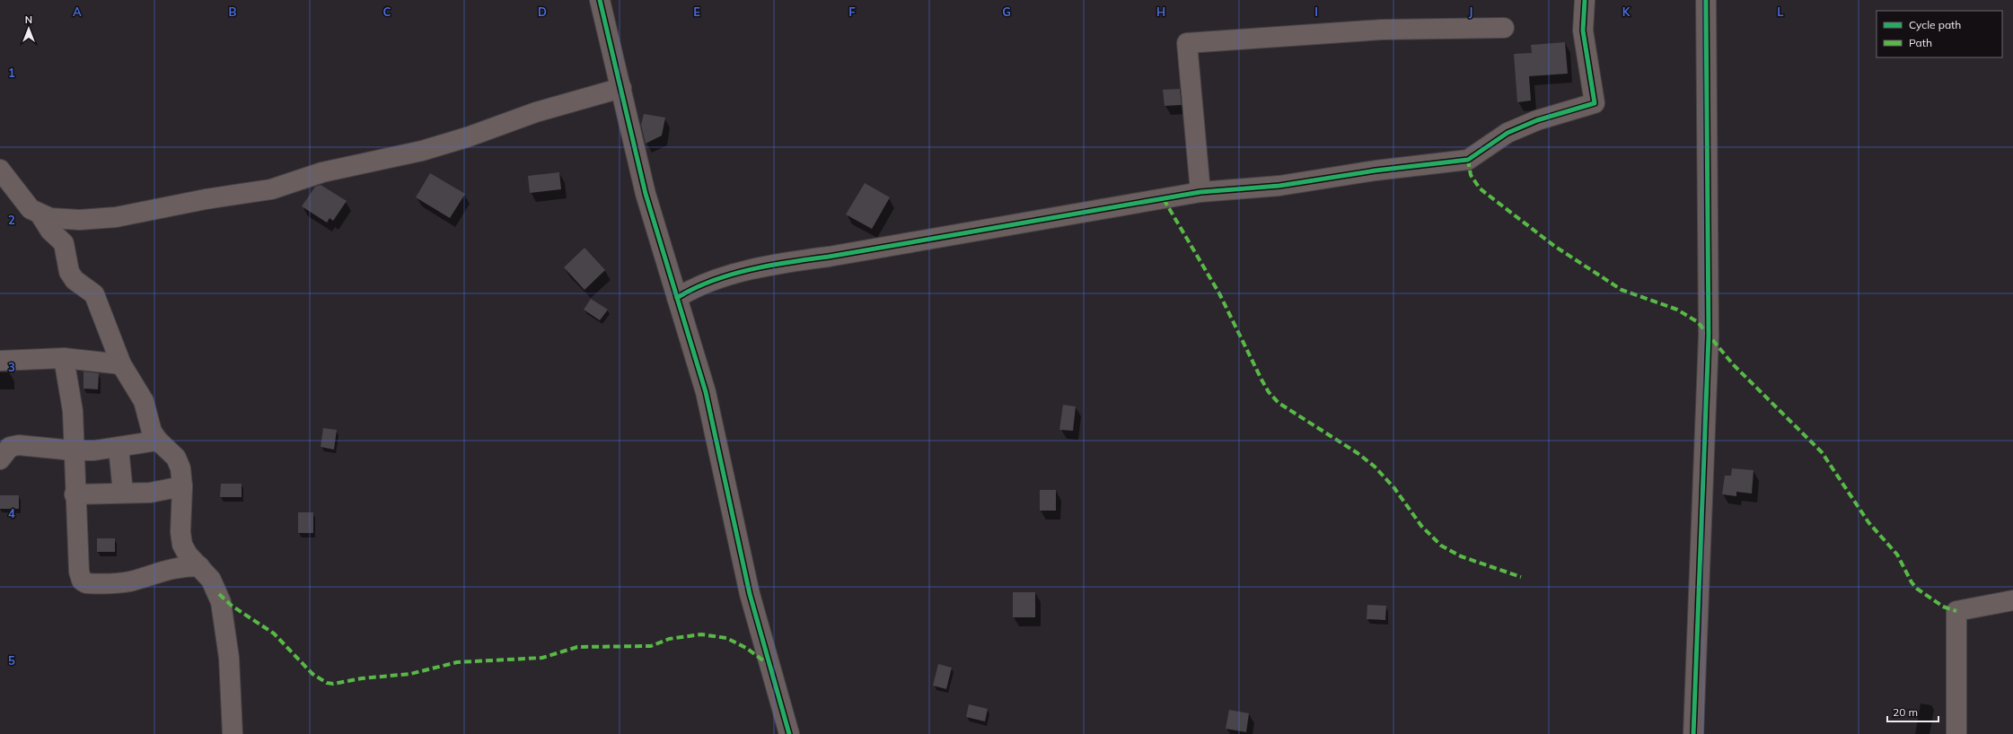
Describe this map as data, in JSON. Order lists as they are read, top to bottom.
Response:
{
  "legend": ["Cycle path", "Path"],
  "scale_bar": "20 m",
  "north": "top",
  "grid": {
    "columns": [
      "A",
      "B",
      "C",
      "D",
      "E",
      "F",
      "G",
      "H",
      "I",
      "J",
      "K",
      "L"
    ],
    "rows": [
      "1",
      "2",
      "3",
      "4",
      "5"
    ]
  }
}
